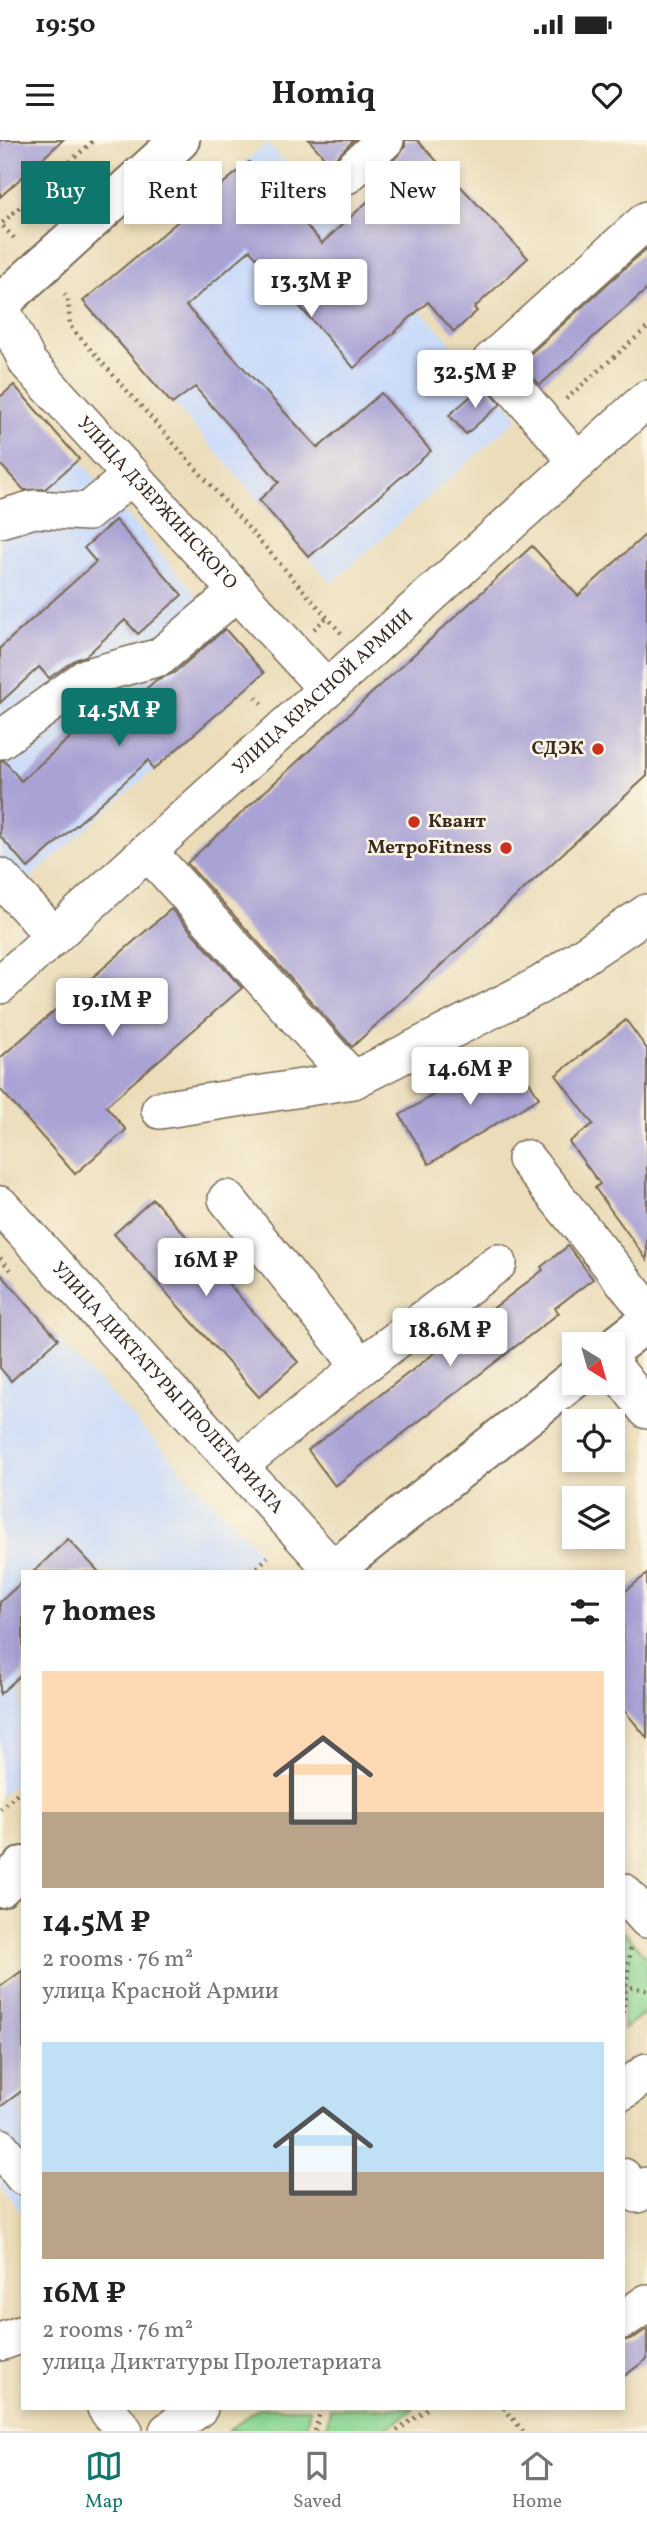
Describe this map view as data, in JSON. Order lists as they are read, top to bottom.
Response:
{
  "streets": {
    "street": ["УЛИЦА ДЗЕРЖИНСКОГО", "УЛИЦА КРАСНОЙ АРМИИ", "УЛИЦА ДИКТАТУРЫ ПРОЛЕТАРИАТА"]
  },
  "crossings": [
    ["УЛИЦА ДЗЕРЖИНСКОГО", "УЛИЦА КРАСНОЙ АРМИИ"]
  ],
  "places": ["СДЭК", "Квант", "МетроFitness"],
  "north": "bottom right",
  "page": {
    "status": "19:50",
    "header": "Homiq",
    "chip": [
      "Buy",
      "Rent",
      "Filters",
      "New"
    ],
    "price": [
      "13.3M ₽",
      "32.5M ₽",
      "14.5M ₽",
      "19.1M ₽",
      "14.6M ₽",
      "16M ₽",
      "18.6M ₽"
    ],
    "heading": "7 homes",
    "list": [
      {
        "name": "14.5M ₽",
        "note": "2 rooms · 76 m² · улица Красной Армии"
      },
      {
        "name": "16M ₽",
        "note": "2 rooms · 76 m² · улица Диктатуры Пролетариата"
      }
    ],
    "tabs": ["Map", "Saved", "Home"]
  }
}
